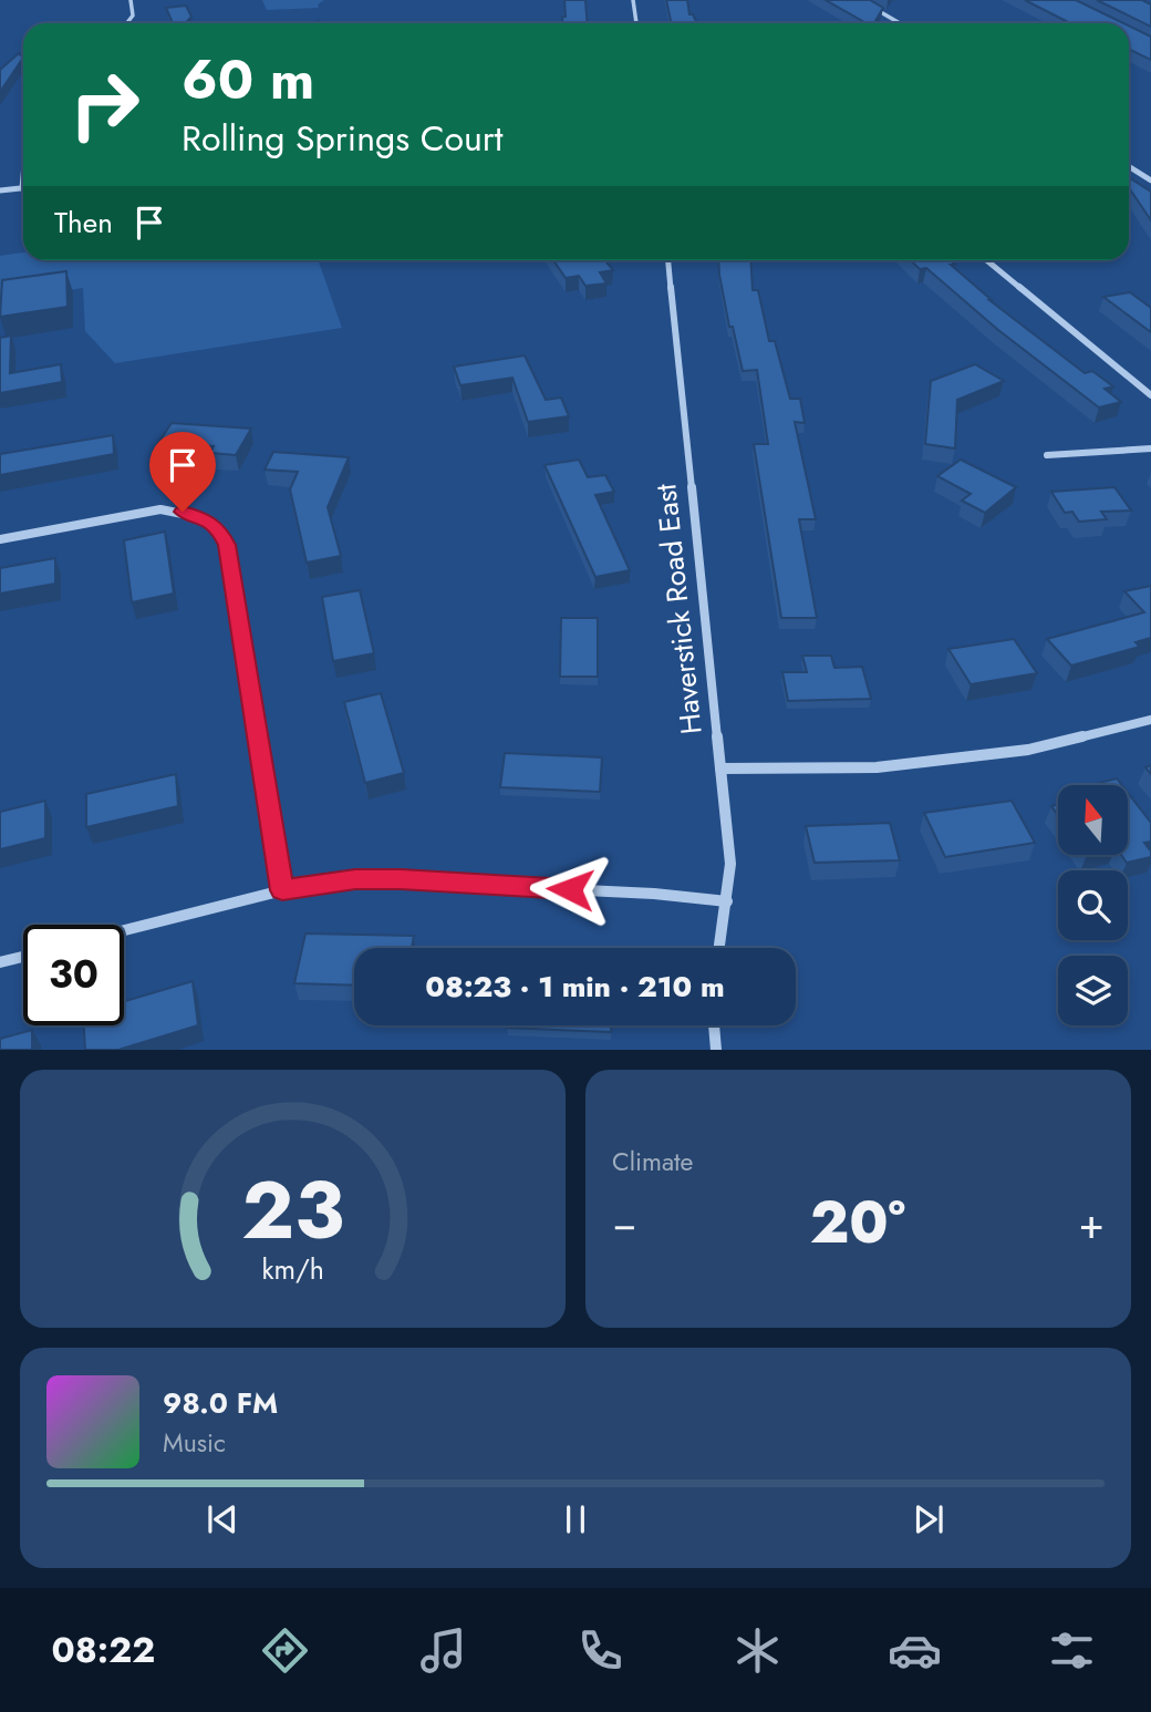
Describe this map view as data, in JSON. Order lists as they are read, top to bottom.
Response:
{
  "streets": {
    "street": ["Haverstick Road East"]
  },
  "north": "top",
  "page": {
    "turn": ["60 m", "Rolling Springs Court"],
    "then": "Then",
    "limit": "30",
    "trip": "08:23 · 1 min · 210 m",
    "tile": "Climate",
    "heat": ["−", "20°", "+"],
    "song": ["98.0 FM", "Music"],
    "tabs": "08:22",
    "gauge": ["23", "km/h"]
  }
}
